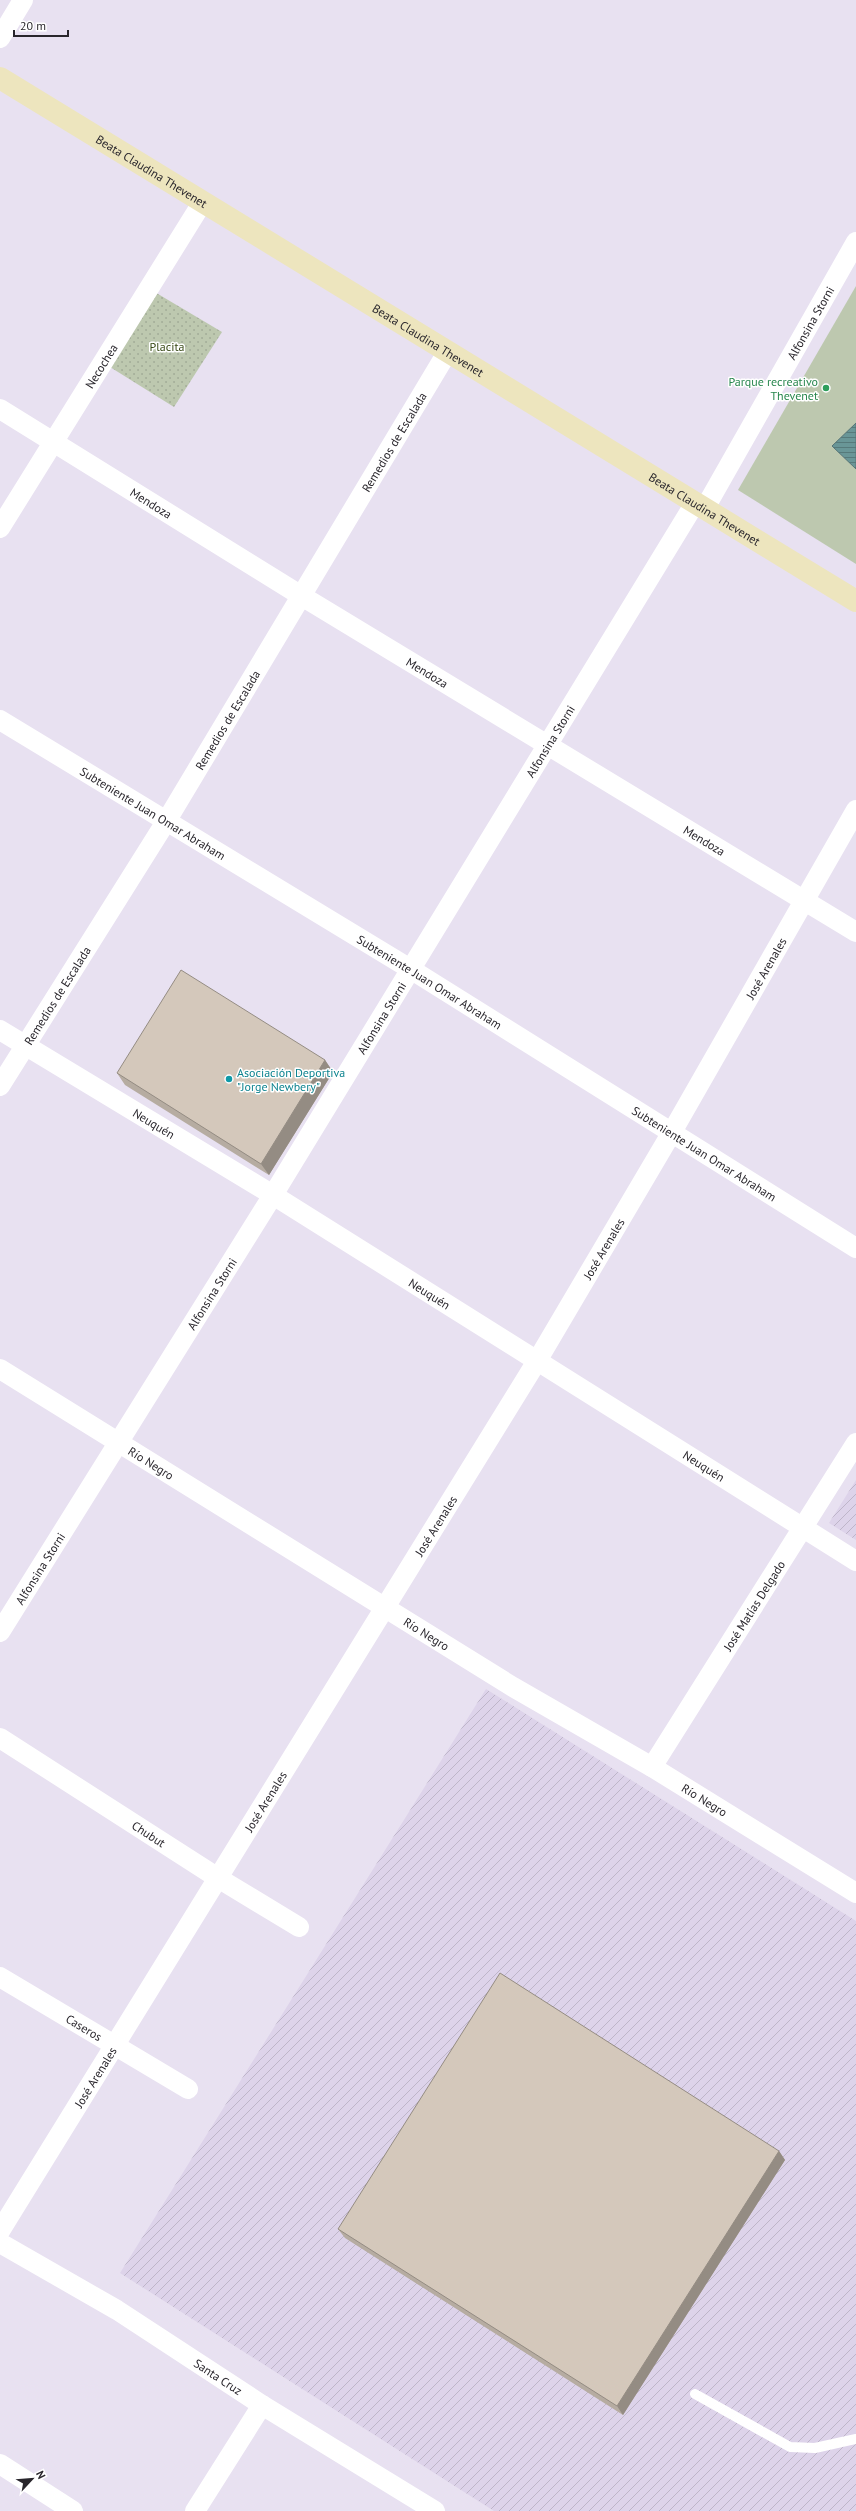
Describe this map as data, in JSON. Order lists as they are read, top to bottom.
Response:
{
  "streets": {
    "main road": ["Beata Claudina Thevenet"],
    "street": [
      "Alfonsina Storni",
      "Necochea",
      "Remedios de Escalada",
      "Mendoza",
      "Subteniente Juan Omar Abraham",
      "José Arenales",
      "Neuquén",
      "Río Negro",
      "José Matías Delgado",
      "Chubut",
      "Caseros",
      "Santa Cruz"
    ]
  },
  "crossings": [
    ["Beata Claudina Thevenet", "Alfonsina Storni"],
    ["Beata Claudina Thevenet", "Necochea"],
    ["Beata Claudina Thevenet", "Remedios de Escalada"],
    ["Alfonsina Storni", "Mendoza"],
    ["Alfonsina Storni", "Subteniente Juan Omar Abraham"],
    ["Alfonsina Storni", "Neuquén"],
    ["Alfonsina Storni", "Río Negro"],
    ["Necochea", "Mendoza"],
    ["Remedios de Escalada", "Mendoza"],
    ["Remedios de Escalada", "Subteniente Juan Omar Abraham"],
    ["Remedios de Escalada", "Neuquén"],
    ["Mendoza", "José Arenales"],
    ["Subteniente Juan Omar Abraham", "José Arenales"],
    ["José Arenales", "Neuquén"],
    ["José Arenales", "Río Negro"],
    ["José Arenales", "Chubut"],
    ["José Arenales", "Caseros"],
    ["Neuquén", "José Matías Delgado"],
    ["Río Negro", "José Matías Delgado"]
  ],
  "parks": ["Placita"],
  "places": ["Parque recreativo Thevenet", "Asociación Deportiva \"Jorge Newbery\""],
  "scale_bar": "20 m",
  "north": "top right"
}
